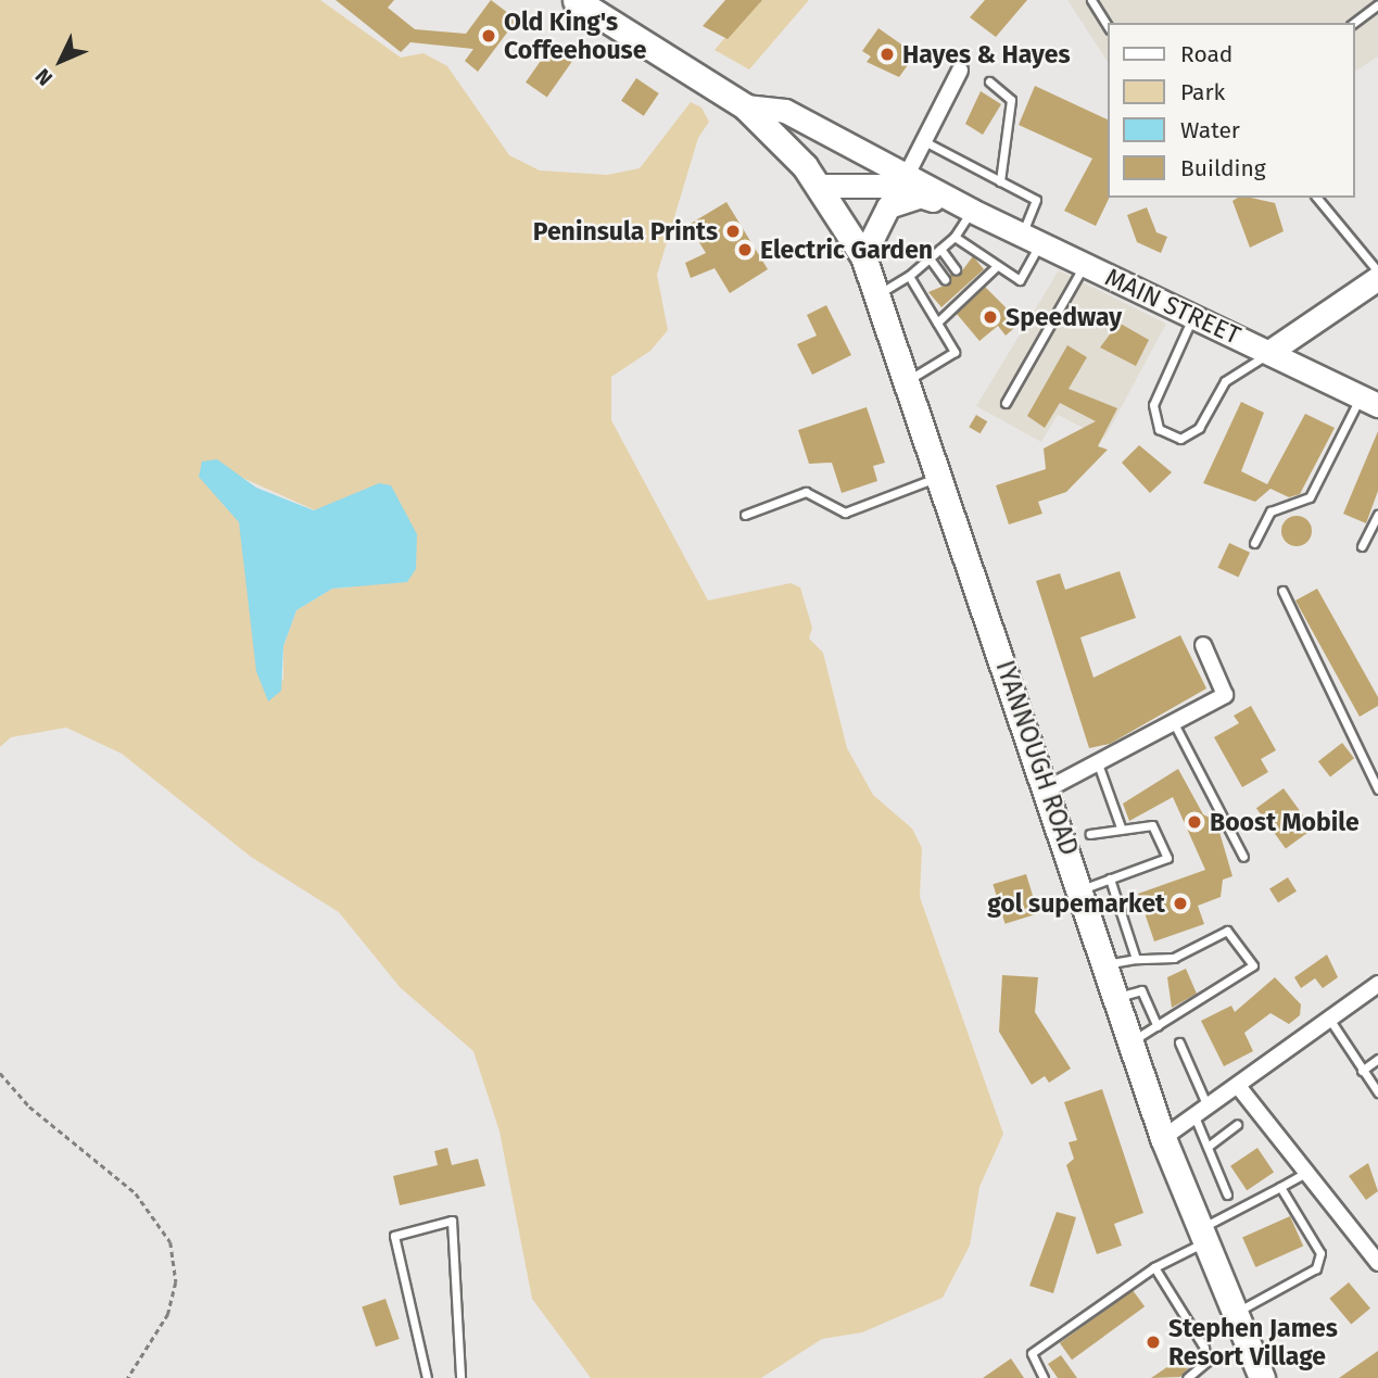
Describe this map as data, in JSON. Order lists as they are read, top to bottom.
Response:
{
  "streets": {
    "main road": ["MAIN STREET", "IYANNOUGH ROAD"]
  },
  "crossings": [
    ["MAIN STREET", "IYANNOUGH ROAD"]
  ],
  "places": [
    "Old King's Coffeehouse",
    "Hayes & Hayes",
    "Peninsula Prints",
    "Electric Garden",
    "Speedway",
    "Boost Mobile",
    "gol supemarket",
    "Stephen James Resort Village"
  ],
  "legend": [
    "Road",
    "Park",
    "Water",
    "Building"
  ],
  "north": "bottom left"
}
